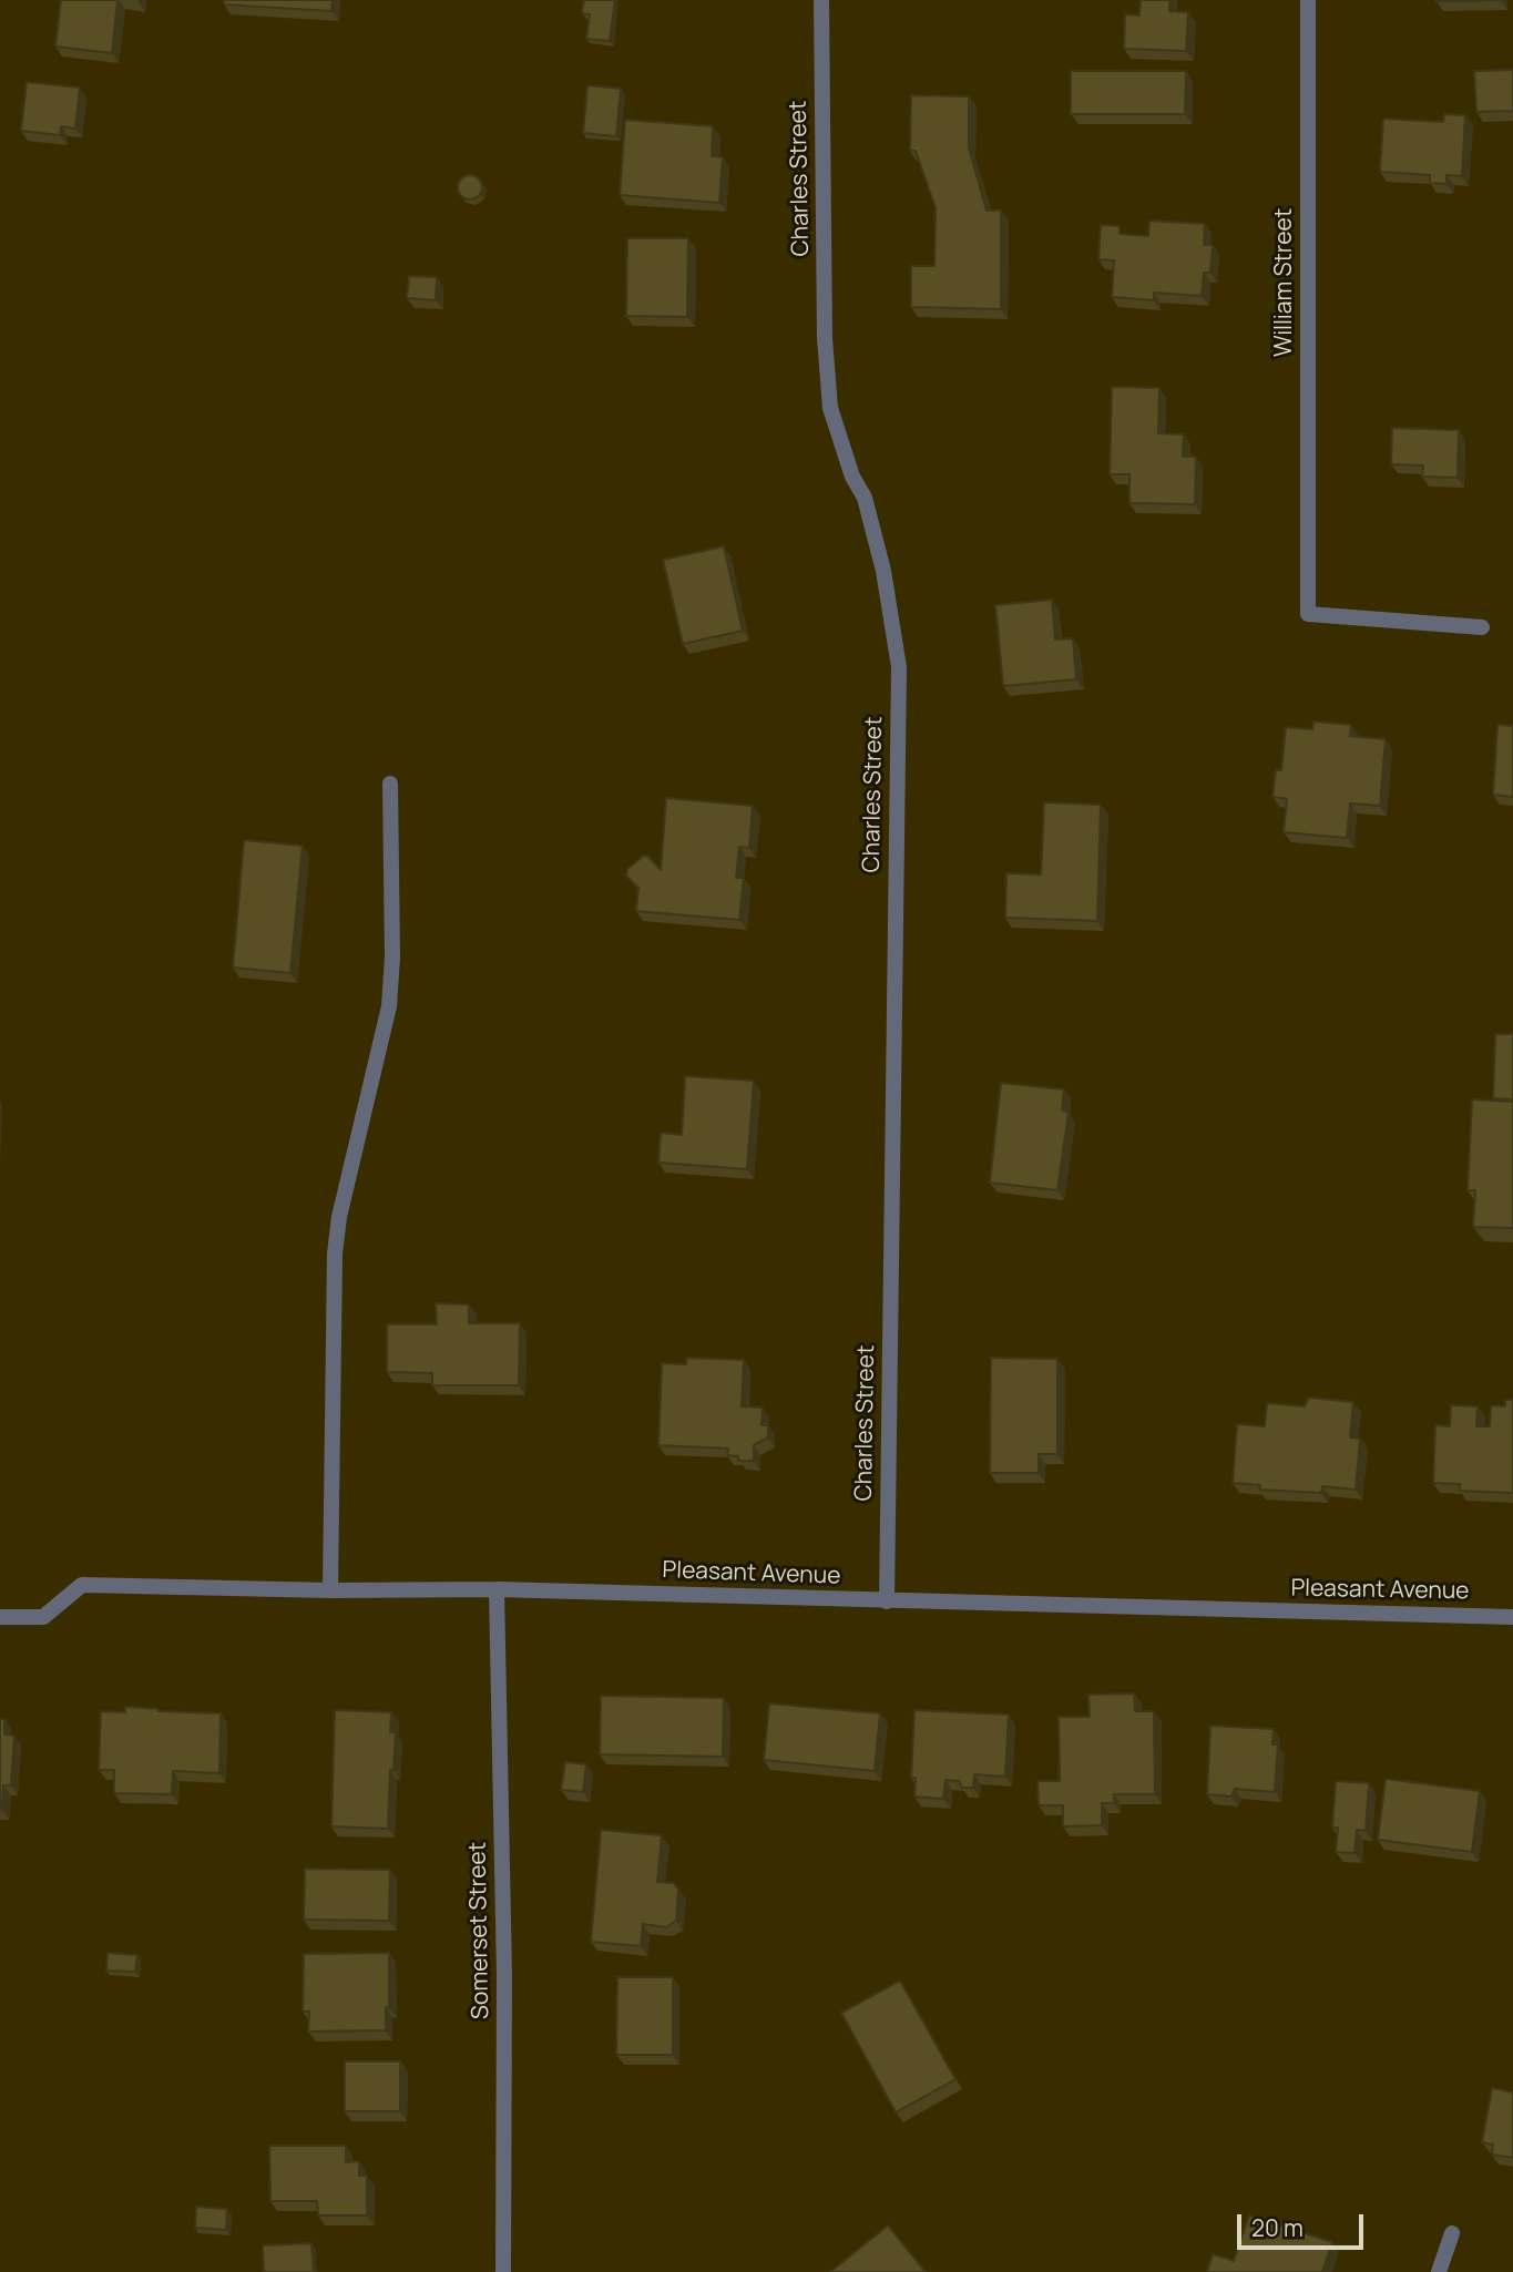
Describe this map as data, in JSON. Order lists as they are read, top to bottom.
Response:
{
  "streets": {
    "street": [
      "Charles Street",
      "William Street",
      "Pleasant Avenue",
      "Somerset Street"
    ]
  },
  "crossings": [
    ["Charles Street", "Pleasant Avenue"],
    ["Pleasant Avenue", "Somerset Street"]
  ],
  "scale_bar": "20 m"
}
